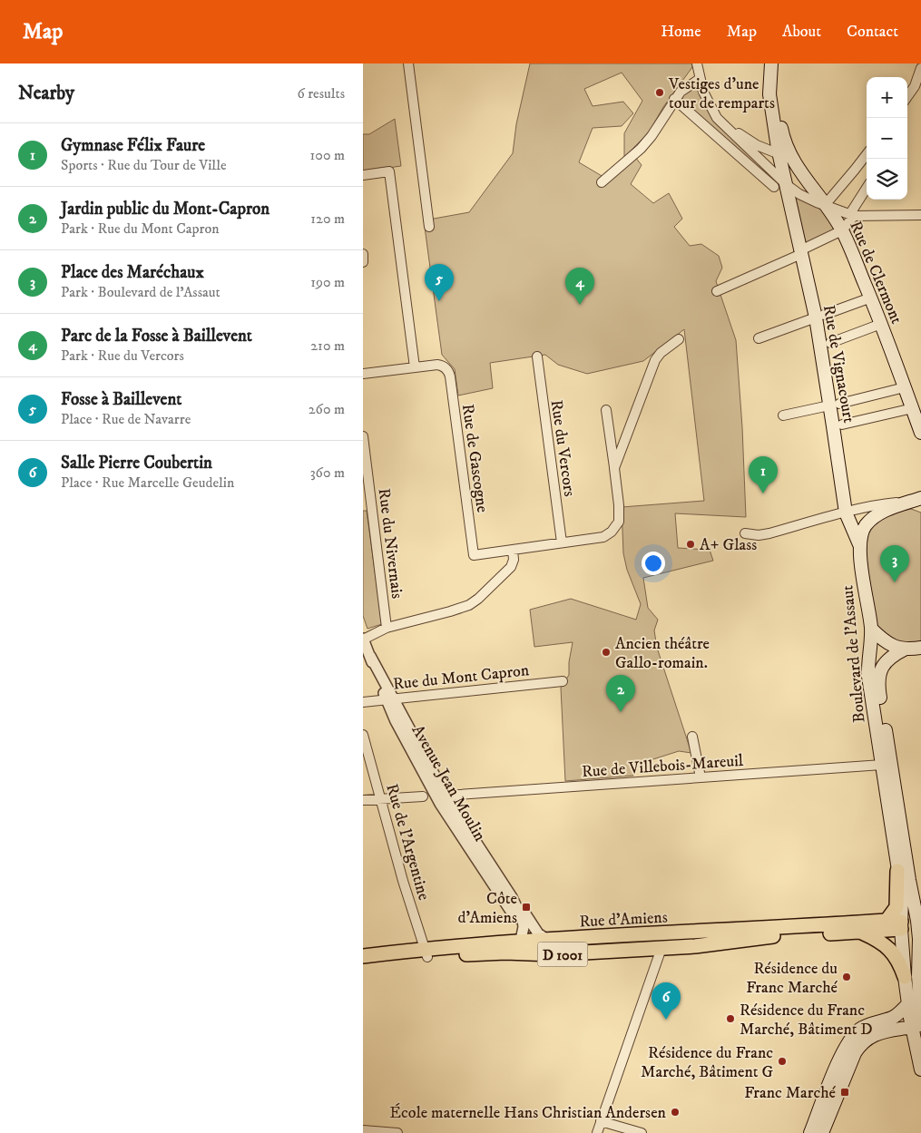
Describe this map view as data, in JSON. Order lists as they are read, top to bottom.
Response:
{
  "streets": {
    "main road": [
      "Rue de Clermont",
      "Rue de Vignacourt",
      "Boulevard de l'Assaut",
      "Rue d'Amiens",
      "D 1001"
    ],
    "street": [
      "Rue du Vercors",
      "Rue de Gascogne",
      "Rue du Nivernais",
      "Rue du Mont Capron",
      "Rue de Villebois-Mareuil",
      "Avenue Jean Moulin",
      "Rue de l'Argentine"
    ]
  },
  "crossings": [
    ["Rue de Clermont", "Rue de Vignacourt"],
    ["Rue de Vignacourt", "Boulevard de l'Assaut"],
    ["Boulevard de l'Assaut", "Rue de Villebois-Mareuil"],
    ["Boulevard de l'Assaut", "Rue d'Amiens"],
    ["Boulevard de l'Assaut", "D 1001"],
    ["Rue du Mont Capron", "Avenue Jean Moulin"],
    ["Rue de Villebois-Mareuil", "Avenue Jean Moulin"],
    ["Avenue Jean Moulin", "Rue d'Amiens"],
    ["Rue de l'Argentine", "Rue d'Amiens"],
    ["Rue d'Amiens", "D 1001"]
  ],
  "places": {
    "other": [
      "Vestiges d'une tour de remparts",
      "A+ Glass",
      "Ancien théâtre Gallo-romain.",
      "Résidence du Franc Marché",
      "Résidence du Franc Marché, Bâtiment D",
      "Résidence du Franc Marché, Bâtiment G",
      "École maternelle Hans Christian Andersen"
    ],
    "transit": ["Côte d'Amiens", "Franc Marché"]
  },
  "page": {
    "header": "Map",
    "nav": [
      "Home",
      "Map",
      "About",
      "Contact"
    ],
    "heading": ["Nearby", "6 results"],
    "map_buttons": ["+", "−"],
    "list": [
      {
        "mark": "1",
        "name": "Gymnase Félix Faure",
        "note": "Sports · Rue du Tour de Ville",
        "value": "100 m"
      },
      {
        "mark": "2",
        "name": "Jardin public du Mont-Capron",
        "note": "Park · Rue du Mont Capron",
        "value": "120 m"
      },
      {
        "mark": "3",
        "name": "Place des Maréchaux",
        "note": "Park · Boulevard de l'Assaut",
        "value": "190 m"
      },
      {
        "mark": "4",
        "name": "Parc de la Fosse à Baillevent",
        "note": "Park · Rue du Vercors",
        "value": "210 m"
      },
      {
        "mark": "5",
        "name": "Fosse à Baillevent",
        "note": "Place · Rue de Navarre",
        "value": "260 m"
      },
      {
        "mark": "6",
        "name": "Salle Pierre Coubertin",
        "note": "Place · Rue Marcelle Geudelin",
        "value": "360 m"
      }
    ],
    "pins": [
      "5",
      "4",
      "1",
      "3",
      "2",
      "6"
    ]
  }
}
